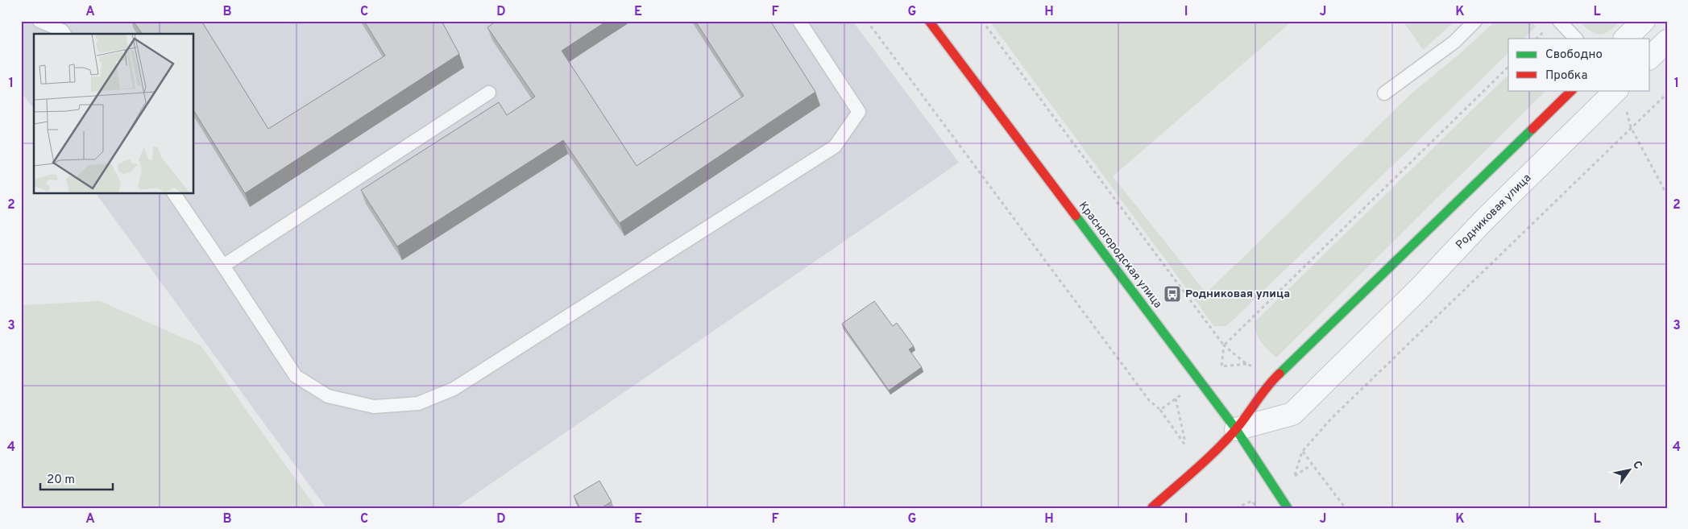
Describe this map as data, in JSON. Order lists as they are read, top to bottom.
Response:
{
  "streets": {
    "street": ["Родниковая улица", "Красногородская улица"]
  },
  "crossings": [
    ["Родниковая улица", "Красногородская улица"]
  ],
  "places": {
    "bus stop": ["Родниковая улица"]
  },
  "legend": ["Свободно", "Пробка"],
  "scale_bar": "20 m",
  "north": "top right",
  "grid": {
    "columns": [
      "A",
      "B",
      "C",
      "D",
      "E",
      "F",
      "G",
      "H",
      "I",
      "J",
      "K",
      "L"
    ],
    "rows": [
      "1",
      "2",
      "3",
      "4"
    ]
  }
}
